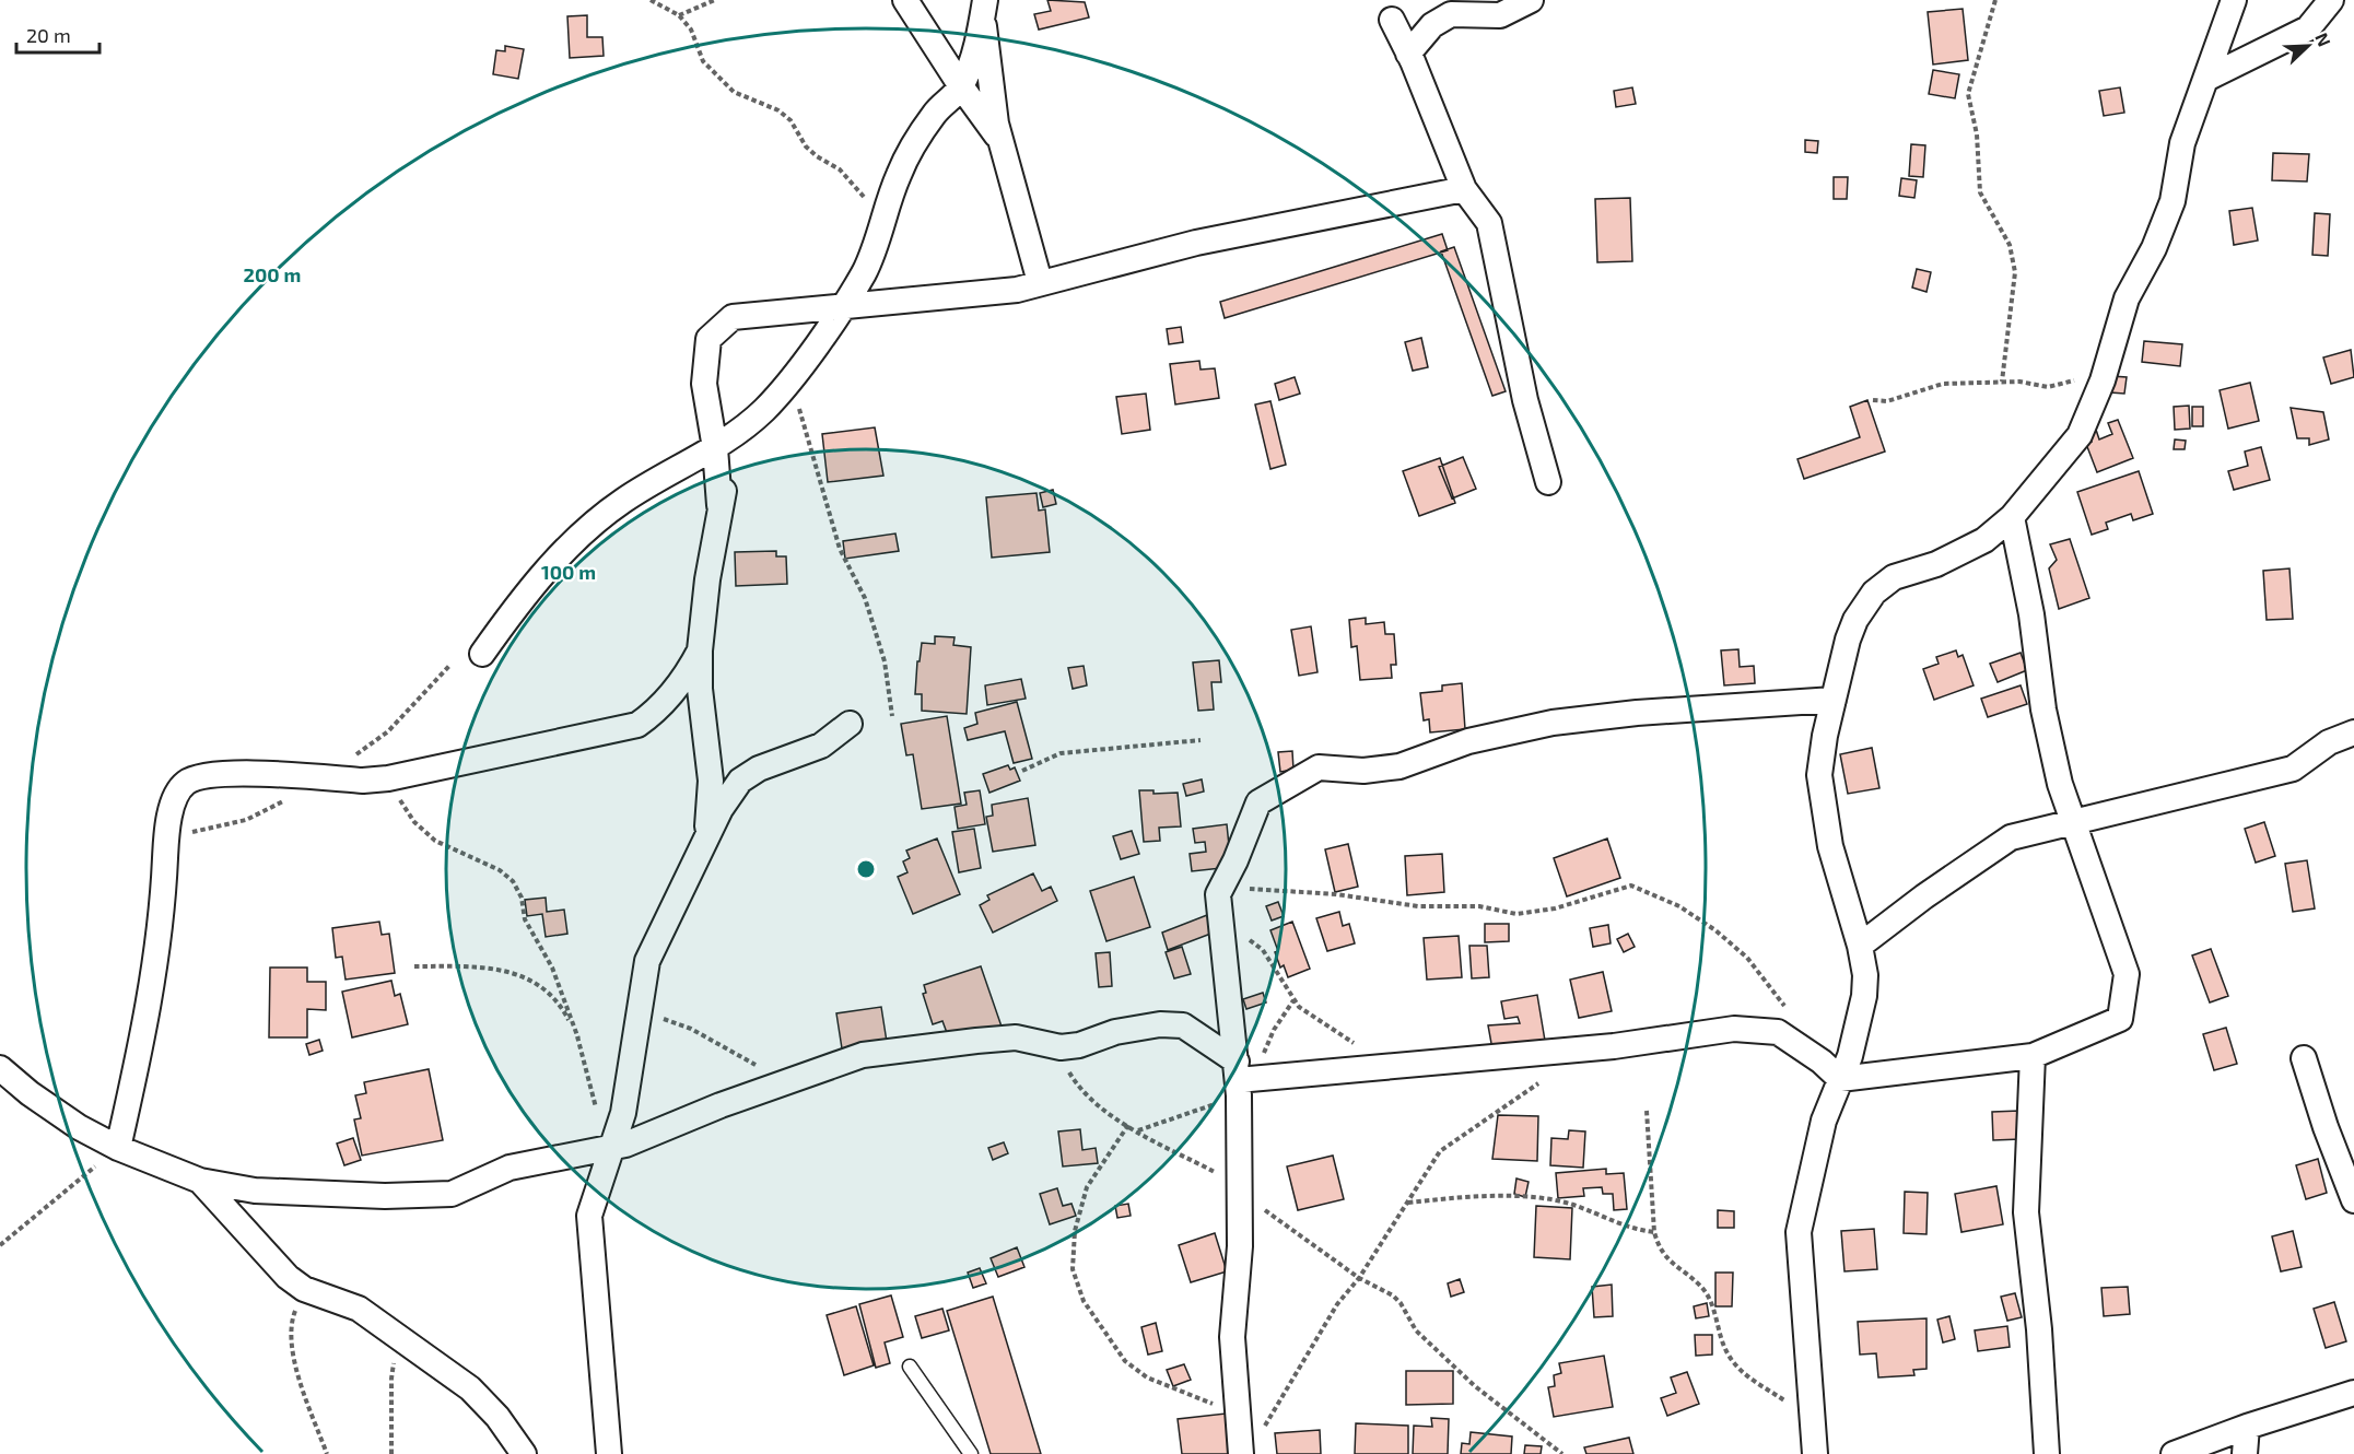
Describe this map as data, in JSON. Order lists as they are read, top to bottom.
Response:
{
  "scale_bar": "20 m",
  "north": "top right",
  "rings": ["200 m", "100 m"]
}
